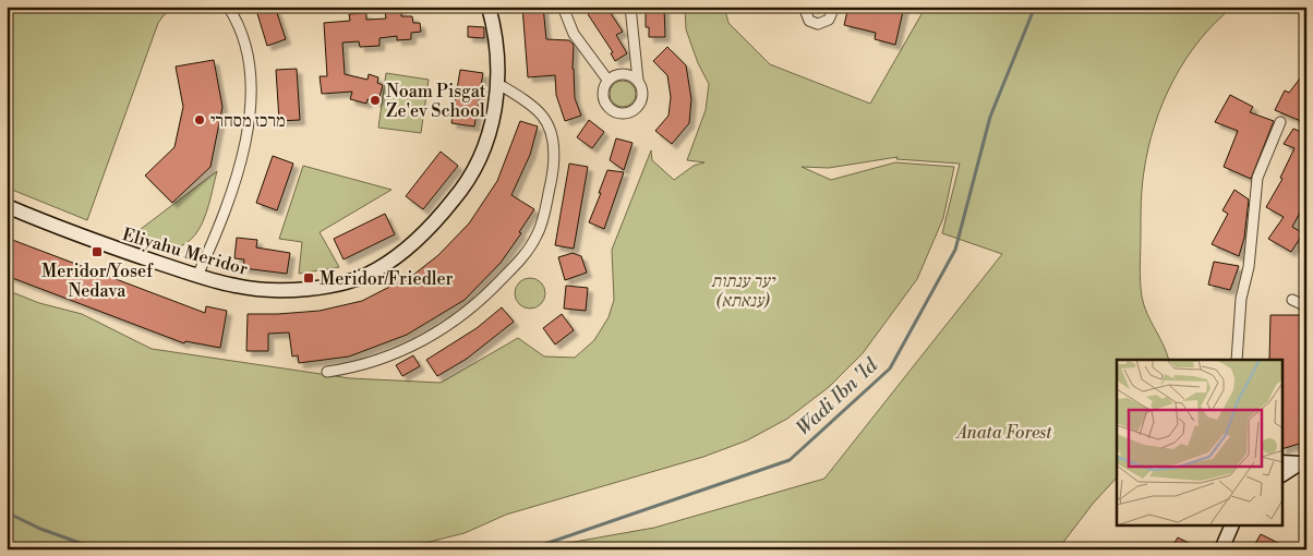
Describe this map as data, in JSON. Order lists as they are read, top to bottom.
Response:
{
  "streets": {
    "street": ["Eliyahu Meridor"]
  },
  "water": ["Wadi Ibn 'Id"],
  "parks": ["יער ענתות (ענאתא)", "Anata Forest"],
  "places": {
    "other": ["Noam Pisgat Ze'ev School", "מרכז מסחרי"],
    "transit": ["Meridor/Yosef Nedava", "Meridor/Friedler"]
  }
}
